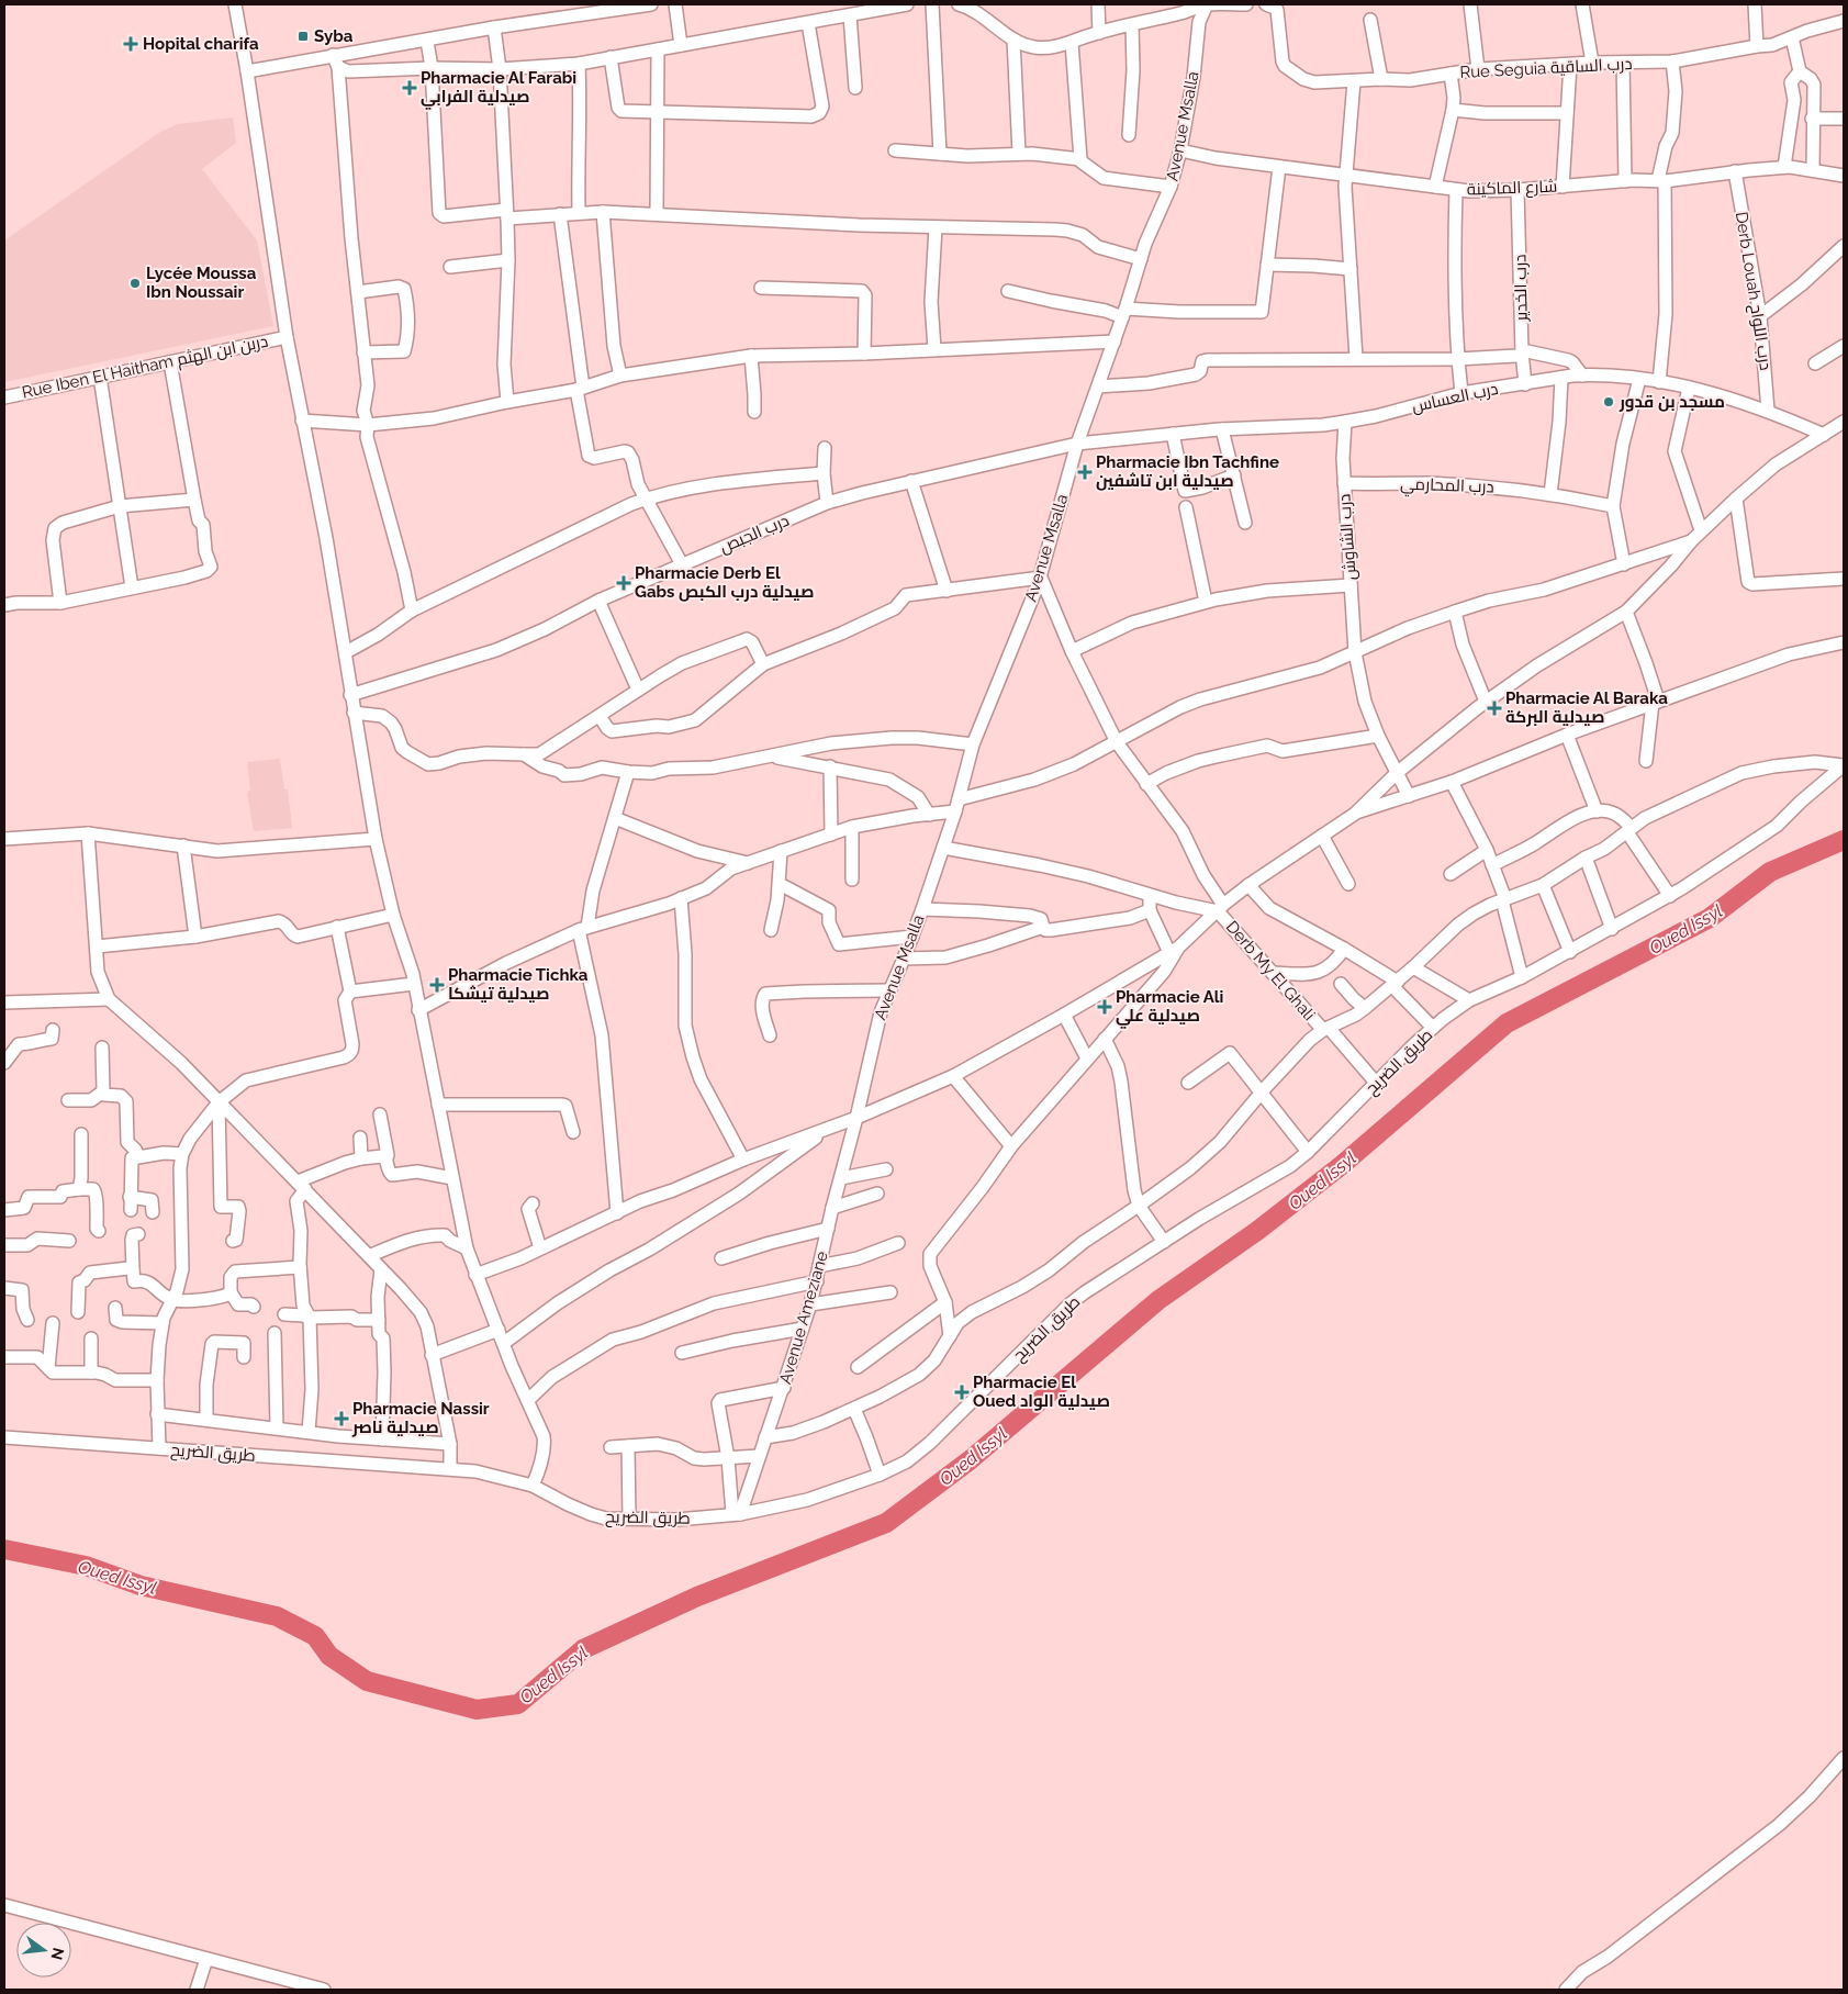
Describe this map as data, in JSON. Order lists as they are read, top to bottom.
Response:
{
  "streets": {
    "street": [
      "Rue Seguia درب الساقية",
      "Avenue Msalla",
      "شارع الماكينة",
      "درب الخدير",
      "Derb Louah درب اللواح",
      "Rue Iben El Haitham دربن ابن الهثم",
      "درب العساس",
      "درب المحارمي",
      "درب الجبص",
      "درب الشاوش",
      "Derb My El Ghali",
      "طريق الضريح",
      "Avenue Ameziane"
    ]
  },
  "crossings": [
    ["Avenue Msalla", "شارع الماكينة"],
    ["Avenue Msalla", "درب العساس"],
    ["Avenue Msalla", "درب الجبص"],
    ["Avenue Msalla", "Derb My El Ghali"],
    ["Avenue Msalla", "Avenue Ameziane"],
    ["شارع الماكينة", "درب الخدير"],
    ["شارع الماكينة", "Derb Louah درب اللواح"],
    ["درب الخدير", "درب العساس"],
    ["Derb Louah درب اللواح", "درب العساس"],
    ["درب العساس", "درب الجبص"],
    ["درب العساس", "درب الشاوش"],
    ["درب المحارمي", "درب الشاوش"],
    ["Derb My El Ghali", "طريق الضريح"],
    ["طريق الضريح", "Avenue Ameziane"]
  ],
  "water": ["Oued Issyl"],
  "places": {
    "transit": ["Syba"],
    "health": [
      "Hopital charifa",
      "Pharmacie Al Farabi صيدلية الفرابي",
      "Pharmacie Ibn Tachfine صيدلية ابن تاشفين",
      "Pharmacie Derb El Gabs صيدلية درب الكبص",
      "Pharmacie Al Baraka صيدلية البركة",
      "Pharmacie Tichka صيدلية تيشكا",
      "Pharmacie Ali صيدلية علي",
      "Pharmacie El Oued صيدلية الواد",
      "Pharmacie Nassir صيدلية ناصر"
    ],
    "other": ["Lycée Moussa Ibn Noussair", "مسجد بن قدور"]
  },
  "north": "right"
}
